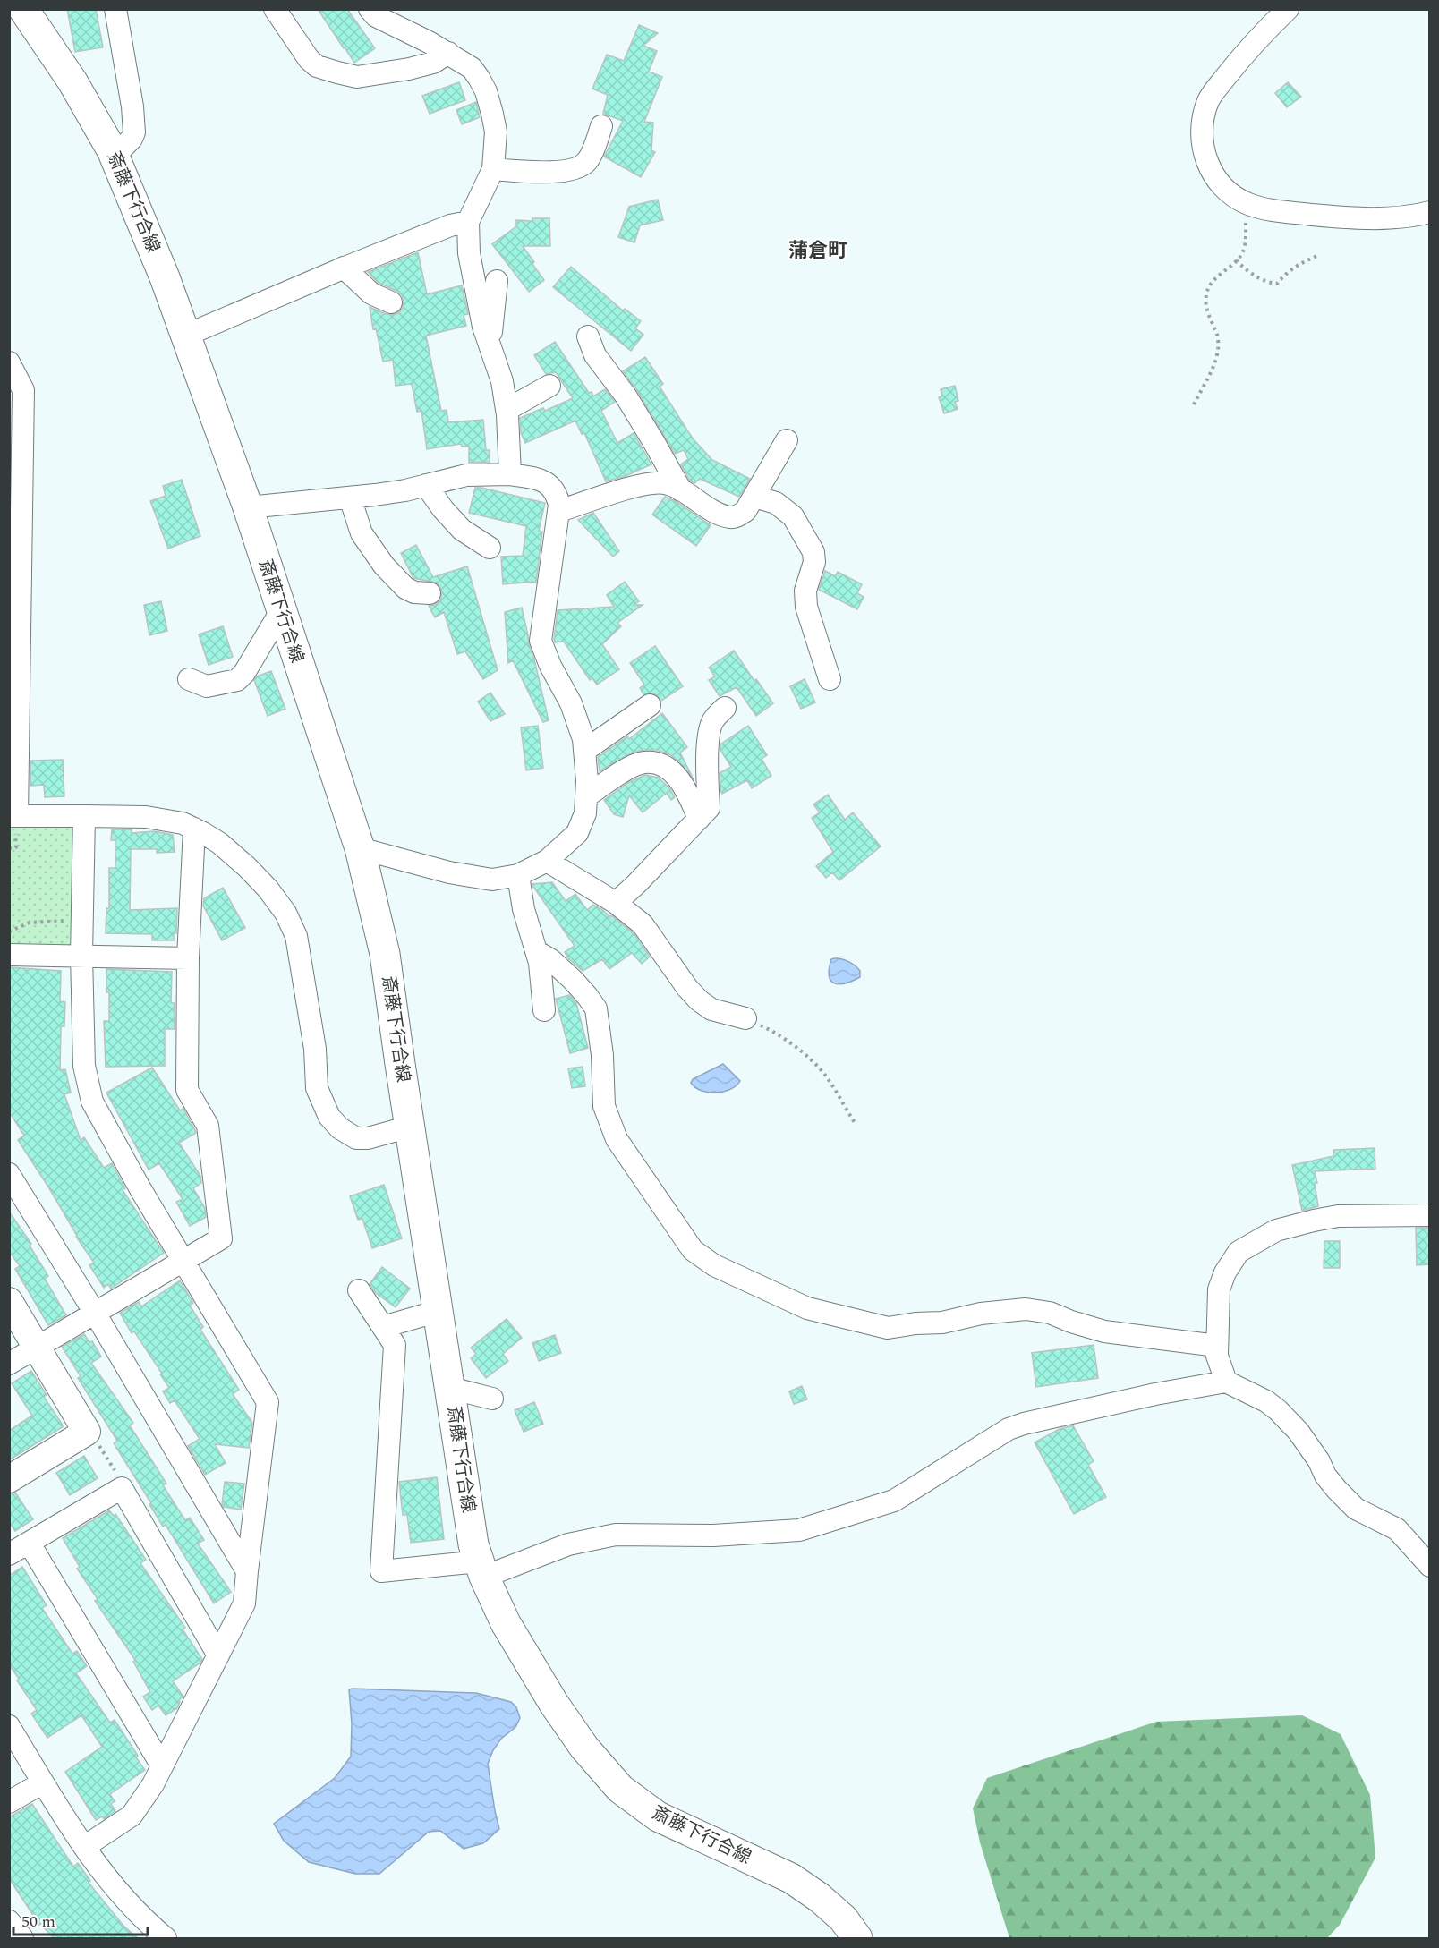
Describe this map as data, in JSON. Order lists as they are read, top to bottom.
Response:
{
  "streets": {
    "main road": ["斎藤下行合線"]
  },
  "districts": ["蒲倉町"],
  "scale_bar": "50 m"
}
